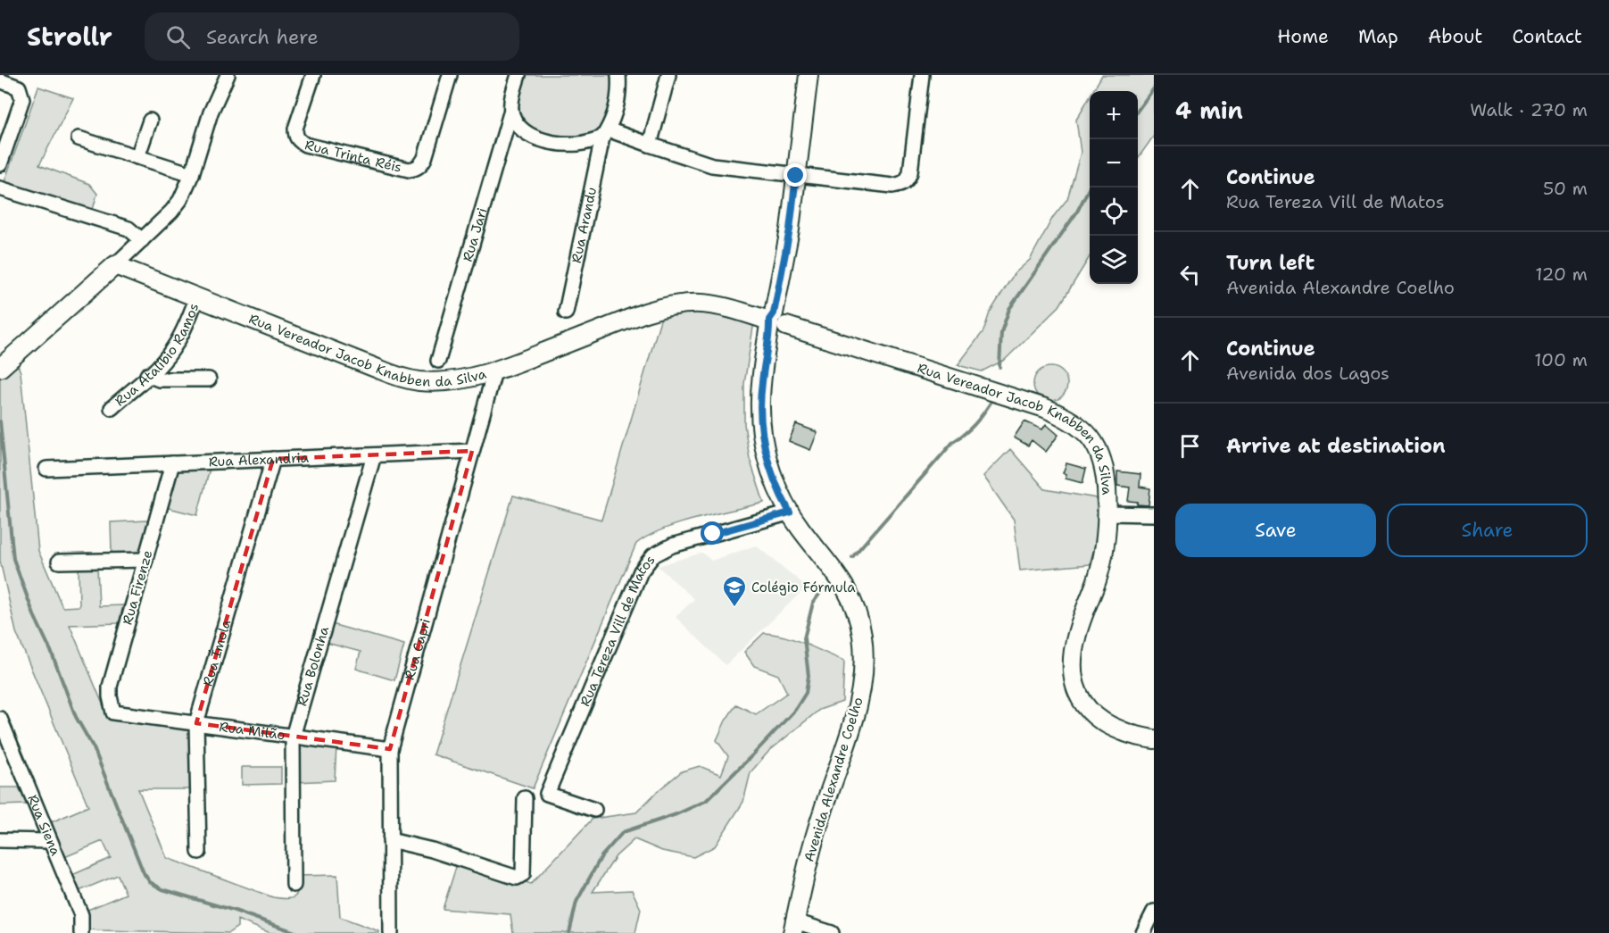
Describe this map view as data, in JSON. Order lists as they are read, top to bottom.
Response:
{
  "streets": {
    "main road": ["Rua Vereador Jacob Knabben da Silva", "Avenida Alexandre Coelho"],
    "street": [
      "Rua Trinta Réis",
      "Rua Arandu",
      "Rua Jari",
      "Rua Atalíbio Ramos",
      "Rua Alexandria",
      "Rua Firenze",
      "Rua Tereza Vill de Matos",
      "Rua Capri",
      "Rua Ímola",
      "Rua Bolonha",
      "Rua Milão",
      "Rua Siena"
    ]
  },
  "crossings": [
    ["Rua Vereador Jacob Knabben da Silva", "Rua Atalíbio Ramos"],
    ["Rua Vereador Jacob Knabben da Silva", "Rua Capri"],
    ["Rua Vereador Jacob Knabben da Silva", "Avenida Alexandre Coelho"],
    ["Rua Alexandria", "Rua Firenze"],
    ["Rua Alexandria", "Rua Capri"],
    ["Rua Alexandria", "Rua Ímola"],
    ["Rua Alexandria", "Rua Bolonha"],
    ["Rua Firenze", "Rua Milão"],
    ["Rua Tereza Vill de Matos", "Avenida Alexandre Coelho"],
    ["Rua Capri", "Rua Milão"],
    ["Rua Ímola", "Rua Milão"],
    ["Rua Bolonha", "Rua Milão"]
  ],
  "places": {
    "school or university": ["Colégio Fórmula"]
  },
  "page": {
    "header": "Strollr",
    "search": "Search here",
    "nav": [
      "Home",
      "Map",
      "About",
      "Contact"
    ],
    "heading": ["4 min", "Walk · 270 m"],
    "map_buttons": ["+", "−"],
    "list": [
      ["Continue", "Rua Tereza Vill de Matos", "50 m"],
      ["Turn left", "Avenida Alexandre Coelho", "120 m"],
      ["Continue", "Avenida dos Lagos", "100 m"],
      "Arrive at destination"
    ],
    "buttons": ["Save", "Share"]
  }
}
